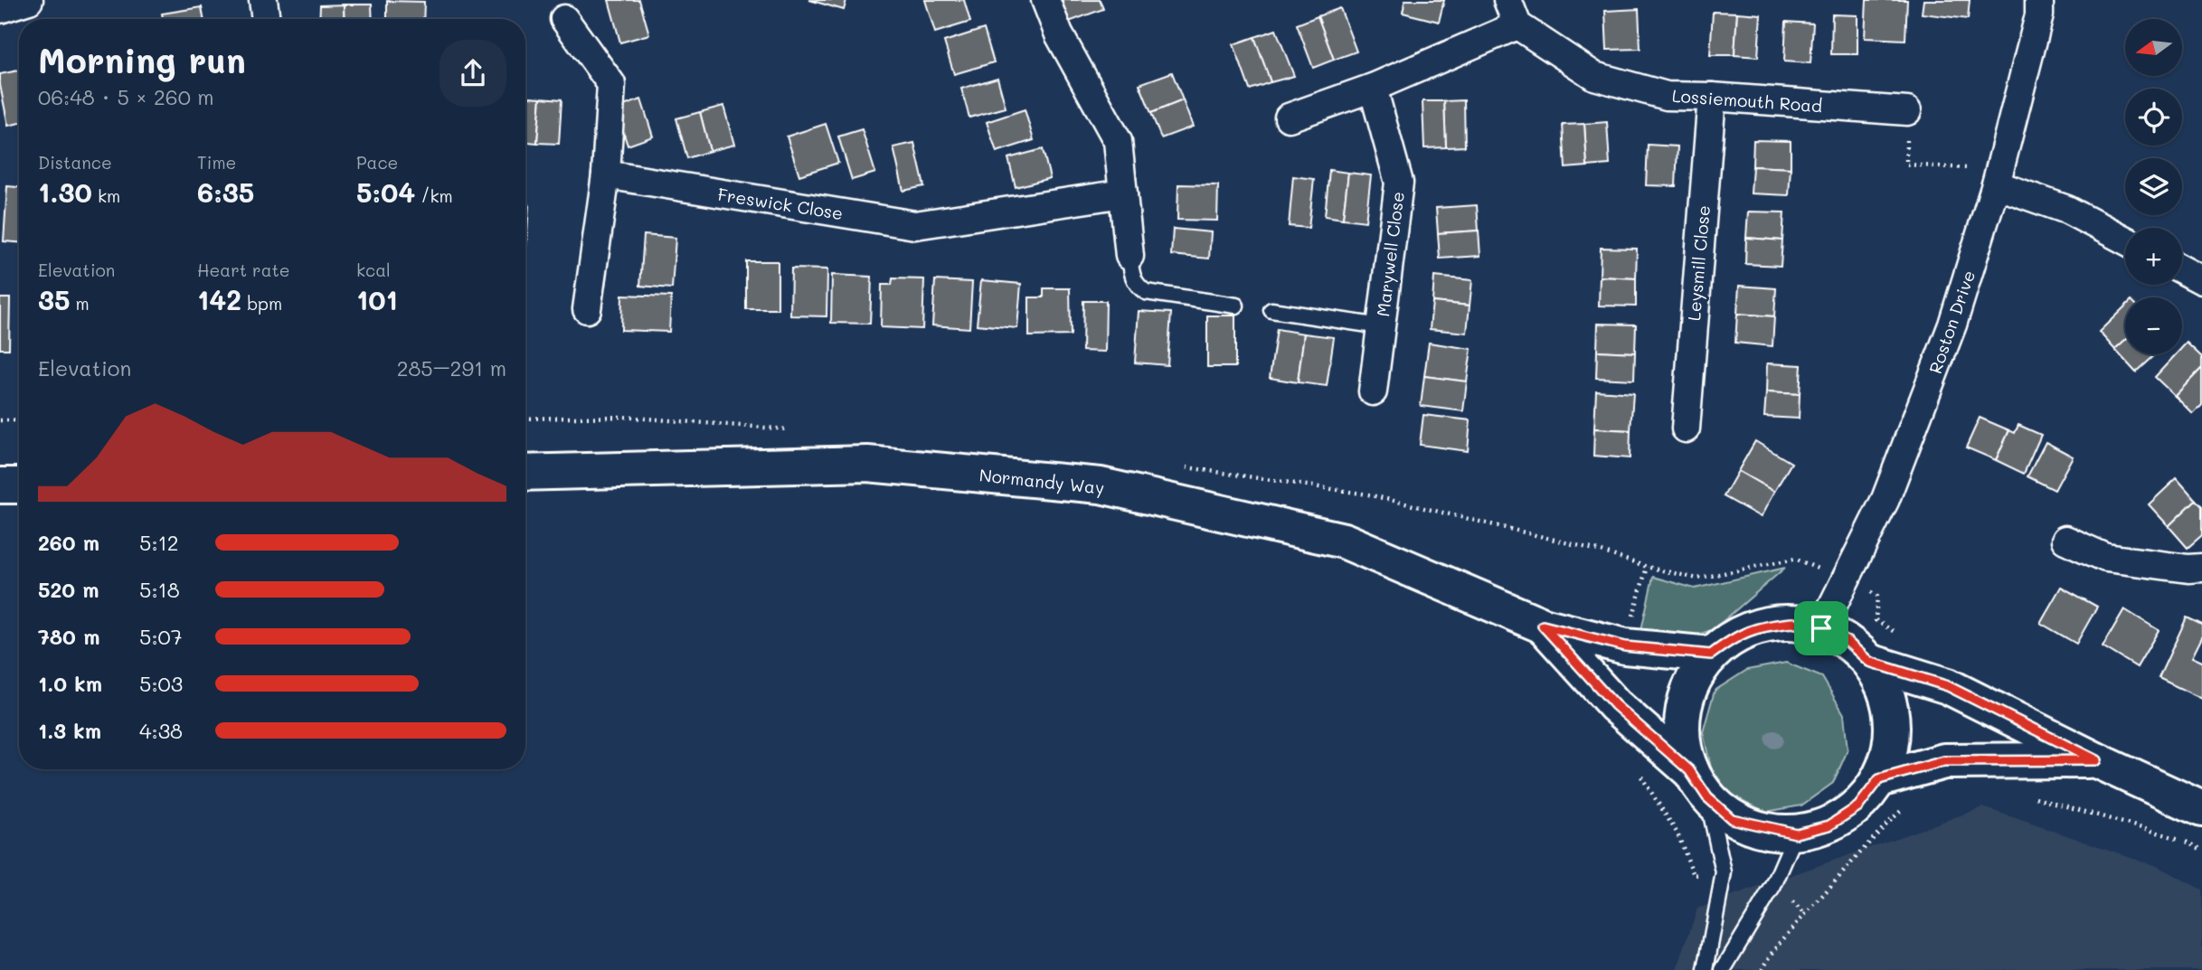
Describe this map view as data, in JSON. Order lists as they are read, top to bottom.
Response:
{
  "streets": {
    "main road": ["Normandy Way"],
    "street": [
      "Lossiemouth Road",
      "Freswick Close",
      "Marywell Close",
      "Leysmill Close",
      "Roston Drive"
    ]
  },
  "crossings": [
    ["Lossiemouth Road", "Leysmill Close"],
    ["Roston Drive", "Normandy Way"]
  ],
  "north": "left",
  "page": {
    "map_buttons": ["+", "−"],
    "heading": ["Morning run", "06:48 · 5 × 260 m"],
    "stats": [
      ["Distance", "1.30 km"],
      ["Time", "6:35"],
      ["Pace", "5:04 /km"],
      ["Elevation", "35 m"],
      ["Heart rate", "142 bpm"],
      ["kcal", "101"]
    ],
    "chart": ["Elevation", "285–291 m"],
    "list": [
      {
        "name": "260 m",
        "note": "5:12"
      },
      {
        "name": "520 m",
        "note": "5:18"
      },
      {
        "name": "780 m",
        "note": "5:07"
      },
      {
        "name": "1.0 km",
        "note": "5:03"
      },
      {
        "name": "1.3 km",
        "note": "4:38"
      }
    ]
  }
}
